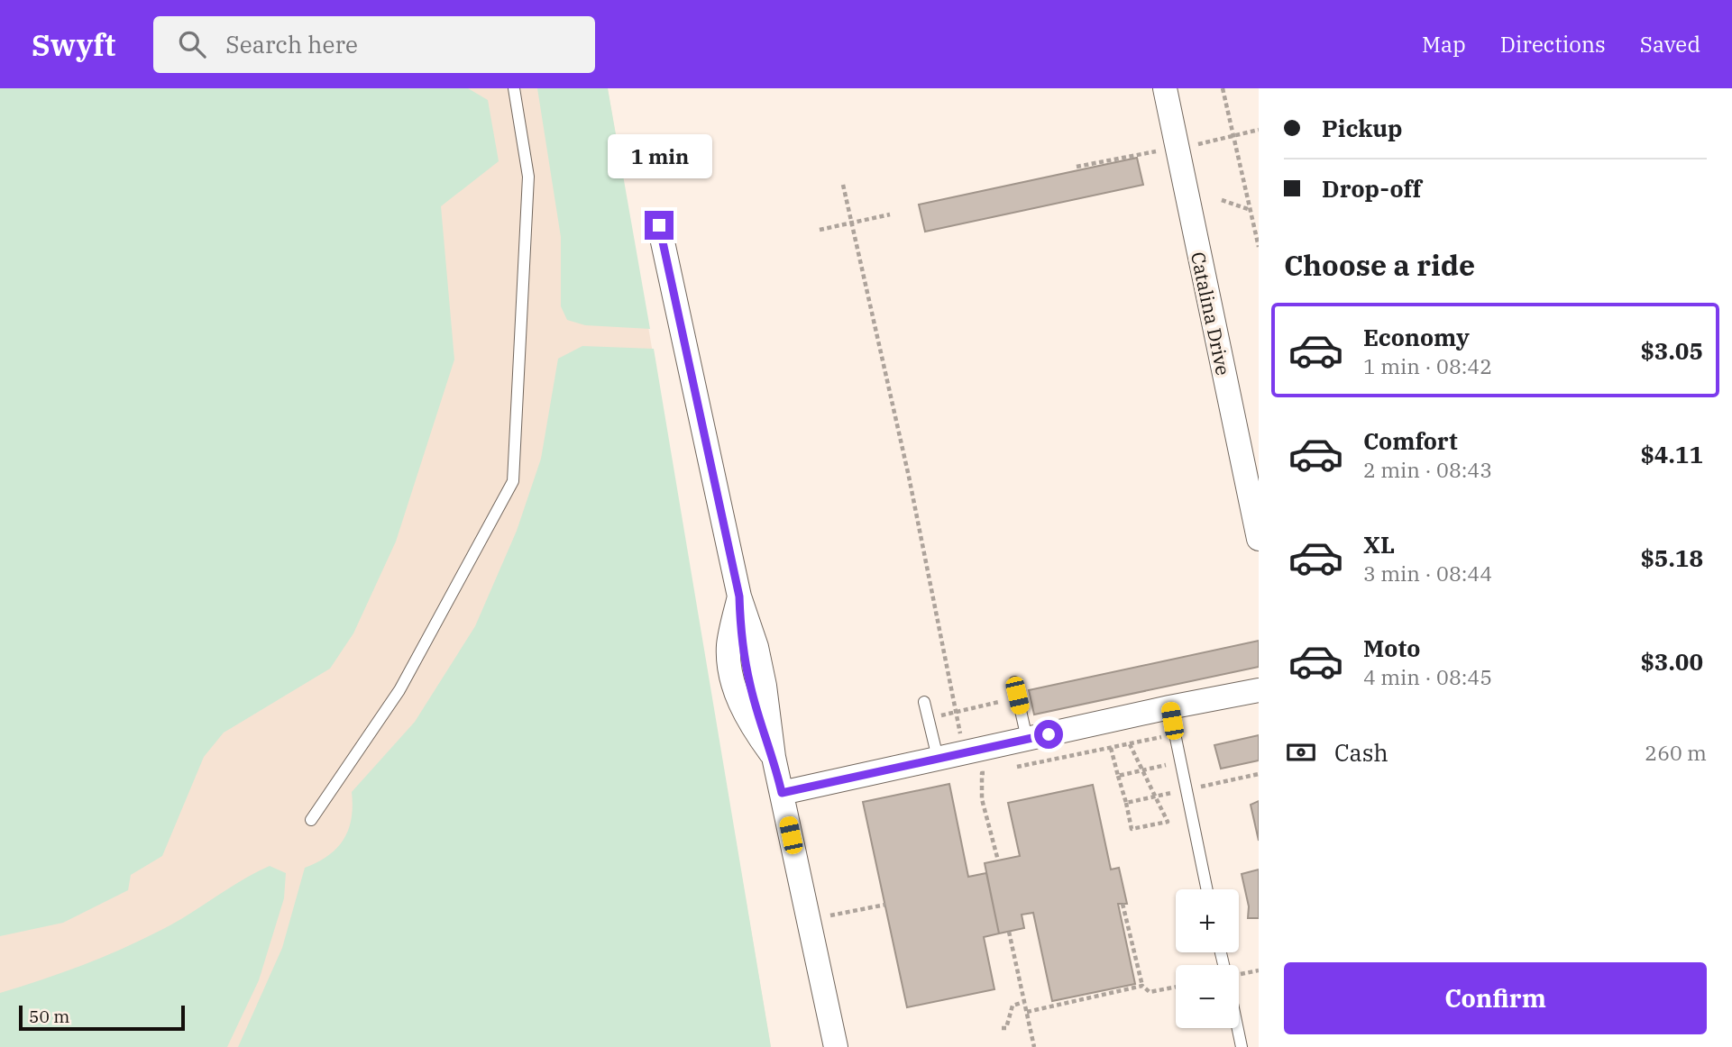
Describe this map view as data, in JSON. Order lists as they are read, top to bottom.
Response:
{
  "streets": {
    "street": ["Catalina Drive"]
  },
  "scale_bar": "50 m",
  "page": {
    "header": "Swyft",
    "search": "Search here",
    "nav": ["Map", "Directions", "Saved"],
    "banner": ["Pickup", "Drop-off"],
    "bubble": "1 min",
    "heading": "Choose a ride",
    "list": [
      {
        "name": "Economy",
        "note": "1 min · 08:42",
        "value": "$3.05"
      },
      {
        "name": "Comfort",
        "note": "2 min · 08:43",
        "value": "$4.11"
      },
      {
        "name": "XL",
        "note": "3 min · 08:44",
        "value": "$5.18"
      },
      {
        "name": "Moto",
        "note": "4 min · 08:45",
        "value": "$3.00"
      }
    ],
    "pay": ["Cash", "260 m"],
    "map_buttons": ["+", "−"],
    "buttons": "Confirm",
    "scale": "50 m"
  }
}
